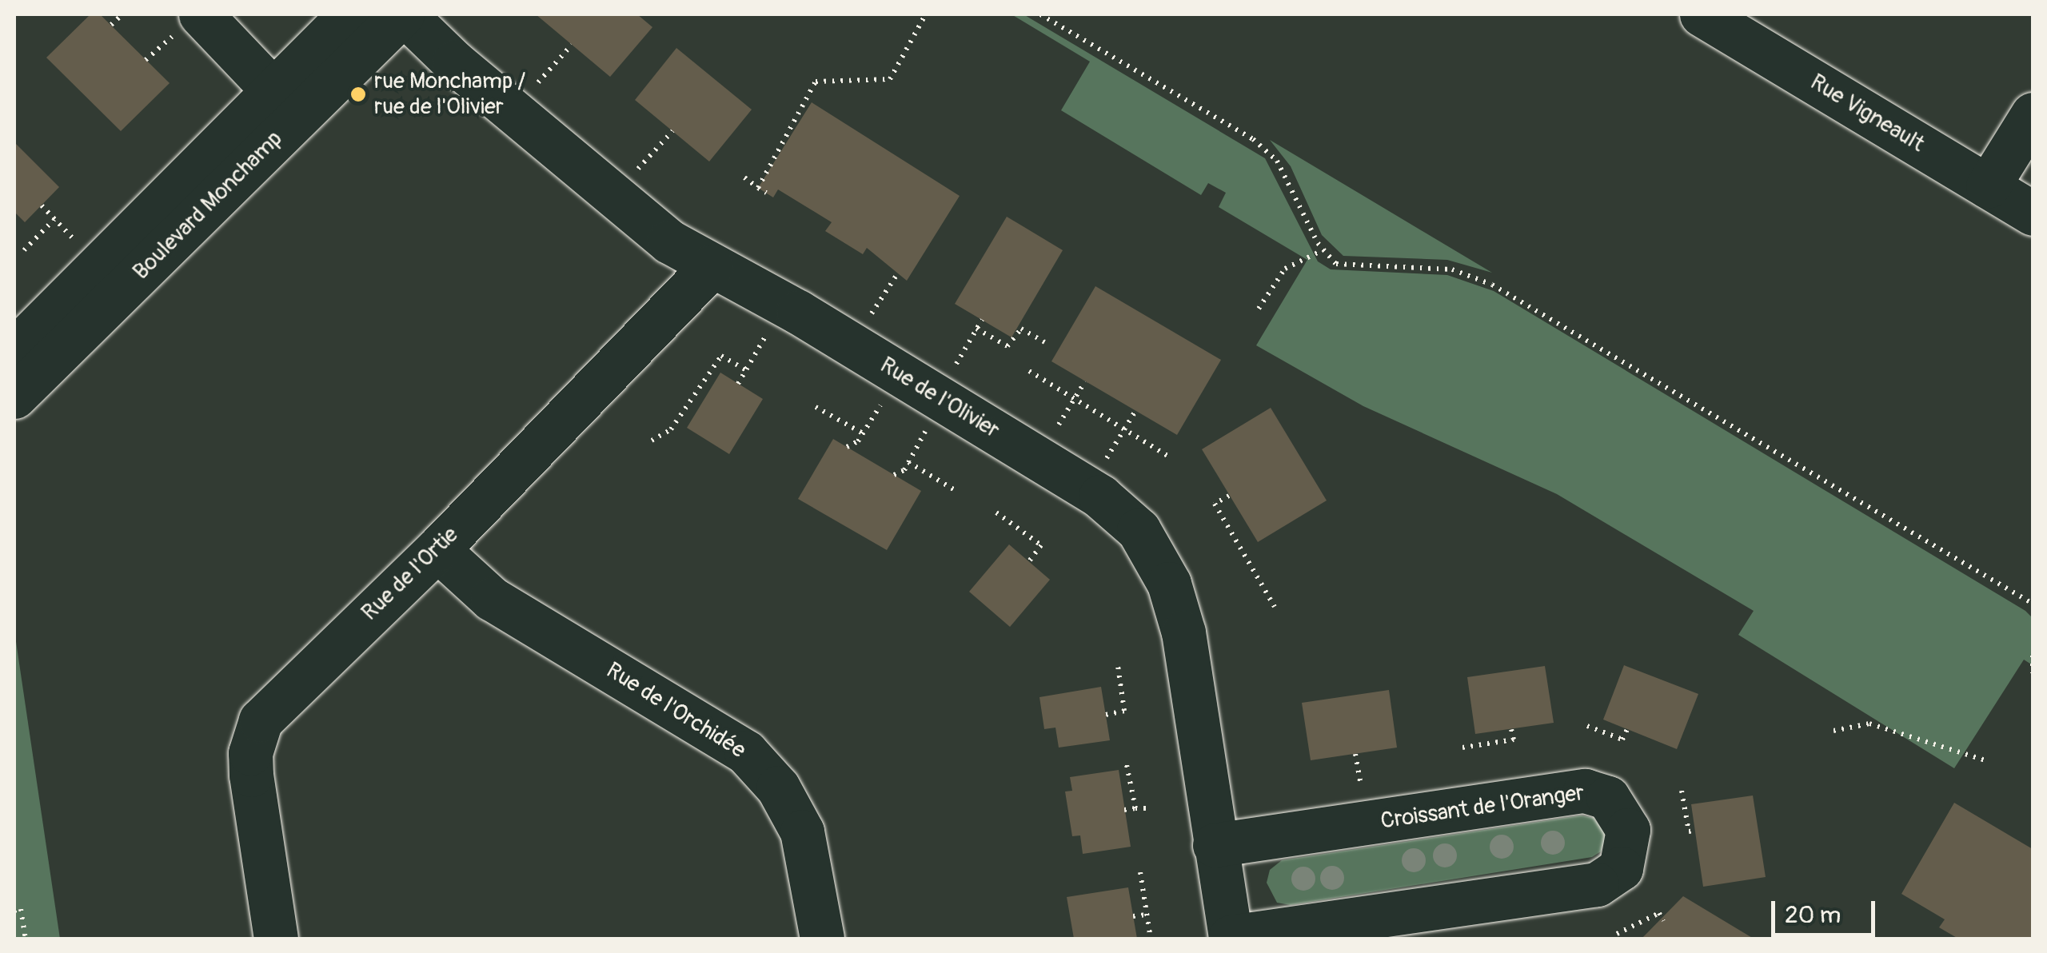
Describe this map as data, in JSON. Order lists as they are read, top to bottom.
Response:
{
  "streets": {
    "street": [
      "Rue Vigneault",
      "Boulevard Monchamp",
      "Rue de l'Olivier",
      "Rue de l'Ortie",
      "Rue de l'Orchidée",
      "Croissant de l'Oranger"
    ]
  },
  "crossings": [
    ["Boulevard Monchamp", "Rue de l'Olivier"],
    ["Rue de l'Olivier", "Rue de l'Ortie"],
    ["Rue de l'Olivier", "Croissant de l'Oranger"],
    ["Rue de l'Ortie", "Rue de l'Orchidée"]
  ],
  "places": ["rue Monchamp / rue de l'Olivier"],
  "scale_bar": "20 m"
}
